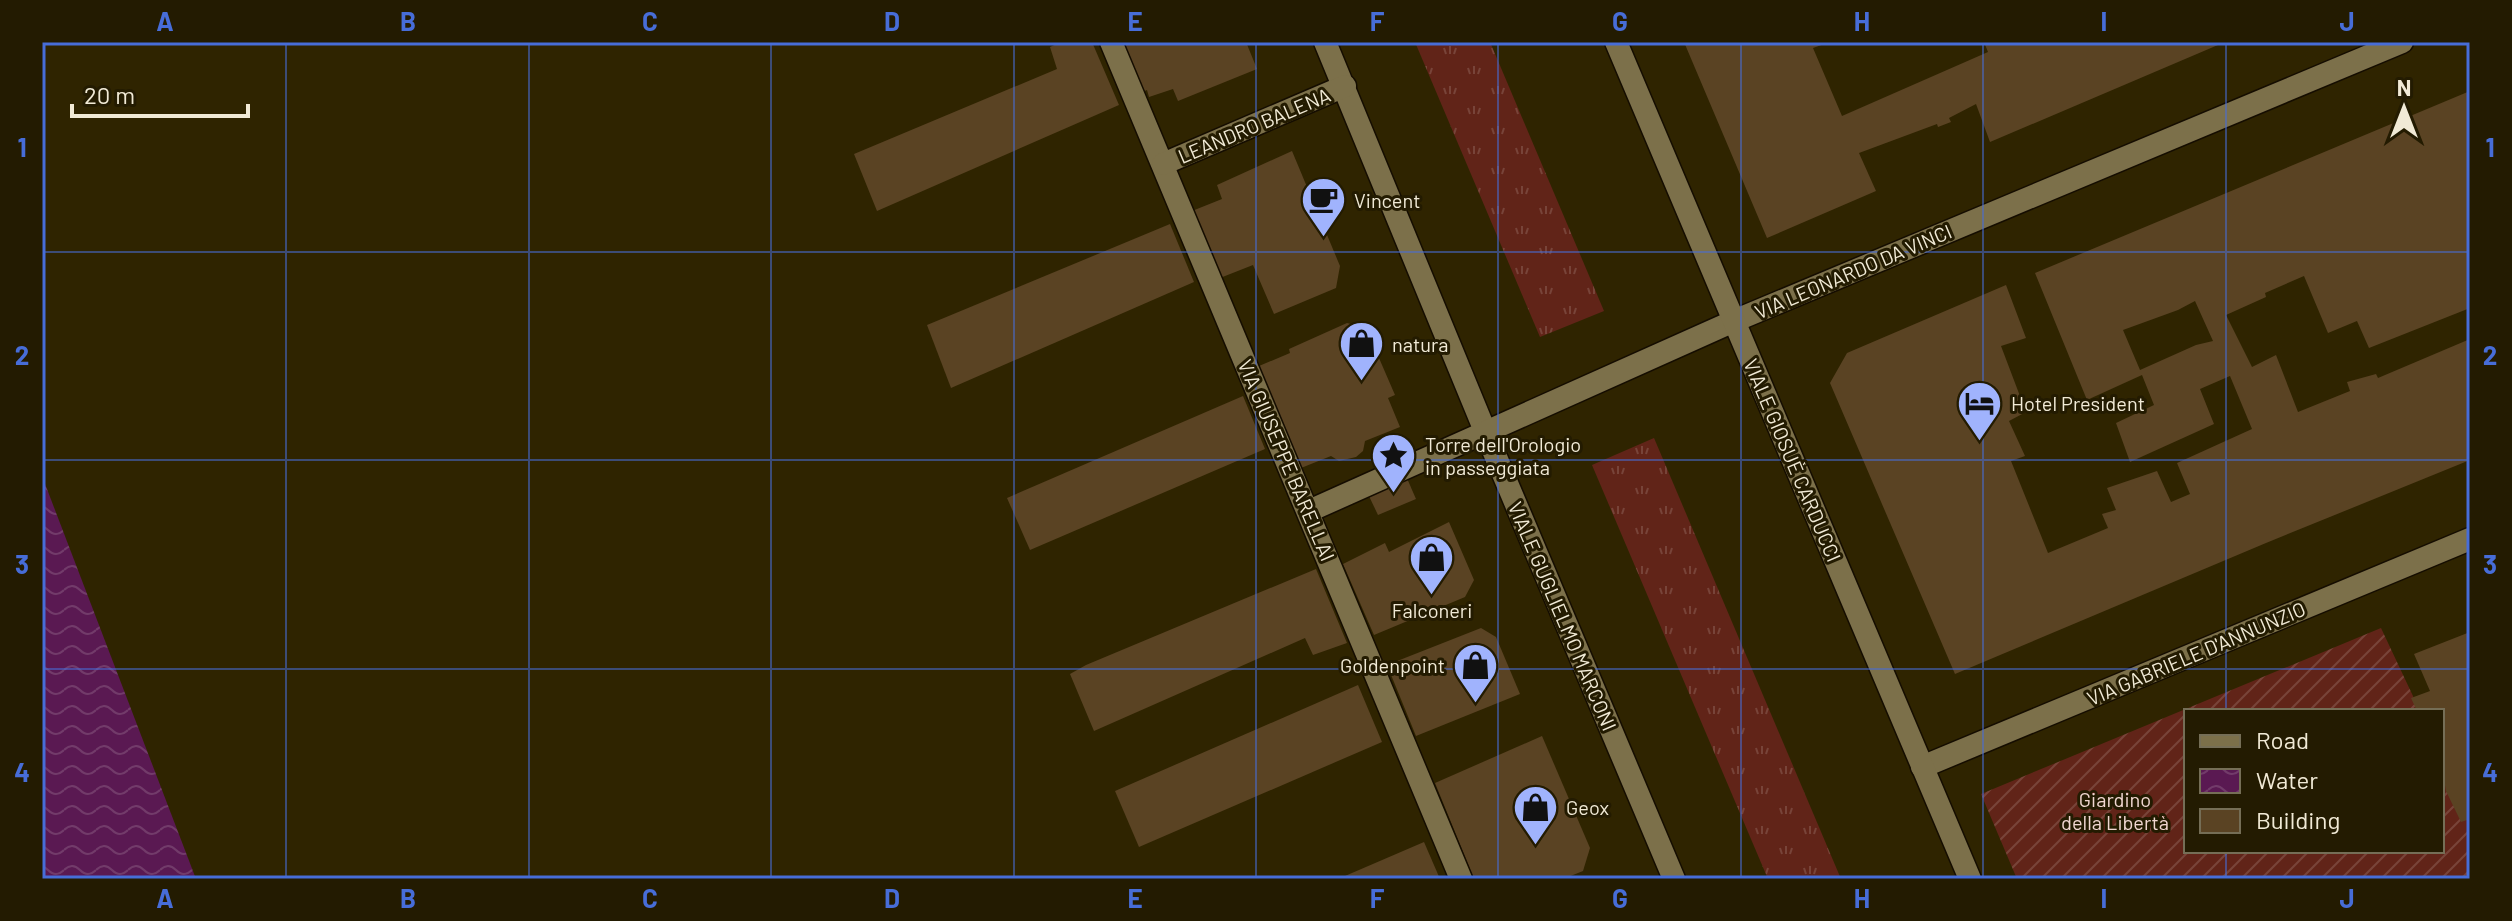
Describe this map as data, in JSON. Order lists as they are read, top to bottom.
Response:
{
  "streets": {
    "street": [
      "LEANDRO BALENA",
      "VIA LEONARDO DA VINCI",
      "VIA GIUSEPPE BARELLAI",
      "VIALE GIOSUÈ CARDUCCI",
      "VIALE GUGLIELMO MARCONI",
      "VIA GABRIELE D'ANNUNZIO"
    ]
  },
  "crossings": [
    ["LEANDRO BALENA", "VIA GIUSEPPE BARELLAI"],
    ["LEANDRO BALENA", "VIALE GUGLIELMO MARCONI"],
    ["VIA LEONARDO DA VINCI", "VIA GIUSEPPE BARELLAI"],
    ["VIA LEONARDO DA VINCI", "VIALE GIOSUÈ CARDUCCI"],
    ["VIA LEONARDO DA VINCI", "VIALE GUGLIELMO MARCONI"],
    ["VIALE GIOSUÈ CARDUCCI", "VIA GABRIELE D'ANNUNZIO"]
  ],
  "parks": ["Giardino della Libertà"],
  "places": {
    "cafe": ["Vincent"],
    "shop": [
      "natura",
      "Falconeri",
      "Goldenpoint",
      "Geox"
    ],
    "hotel": ["Hotel President"],
    "place": ["Torre dell'Orologio in passeggiata"]
  },
  "legend": ["Road", "Water", "Building"],
  "scale_bar": "20 m",
  "north": "top",
  "grid": {
    "columns": [
      "A",
      "B",
      "C",
      "D",
      "E",
      "F",
      "G",
      "H",
      "I",
      "J"
    ],
    "rows": [
      "1",
      "2",
      "3",
      "4"
    ]
  }
}
